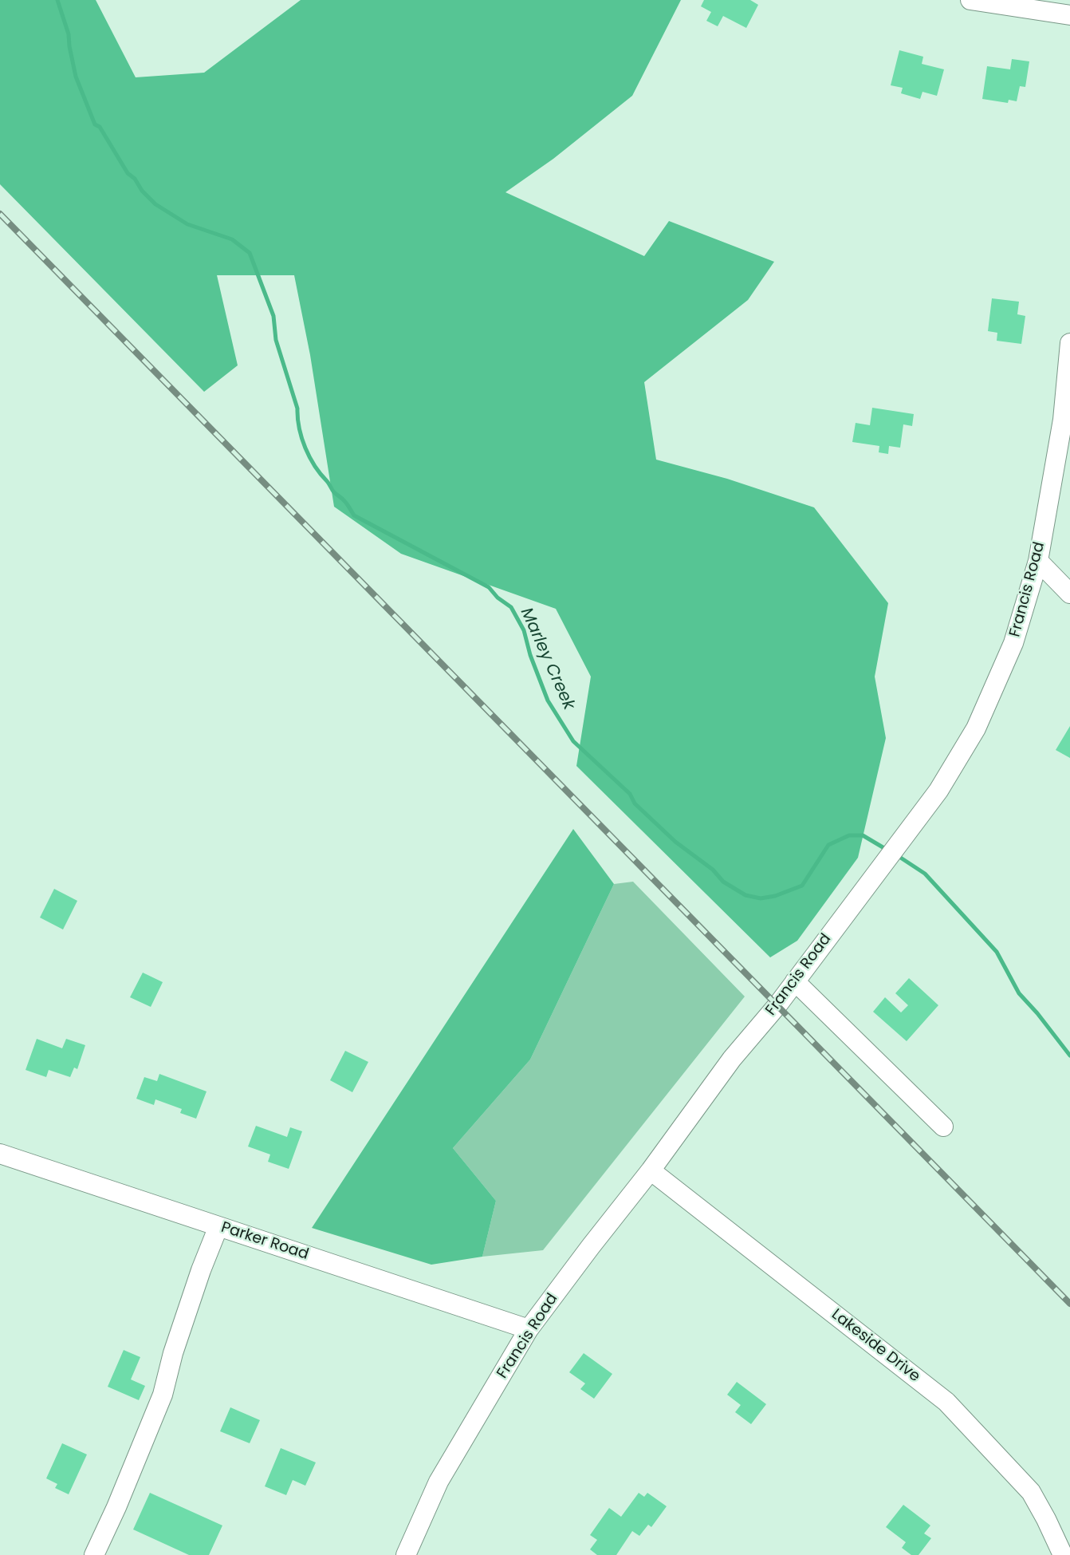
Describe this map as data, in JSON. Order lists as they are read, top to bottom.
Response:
{
  "streets": {
    "street": ["Francis Road", "Parker Road", "Lakeside Drive"]
  },
  "crossings": [
    ["Francis Road", "Parker Road"],
    ["Francis Road", "Lakeside Drive"]
  ],
  "water": ["Marley Creek"]
}
